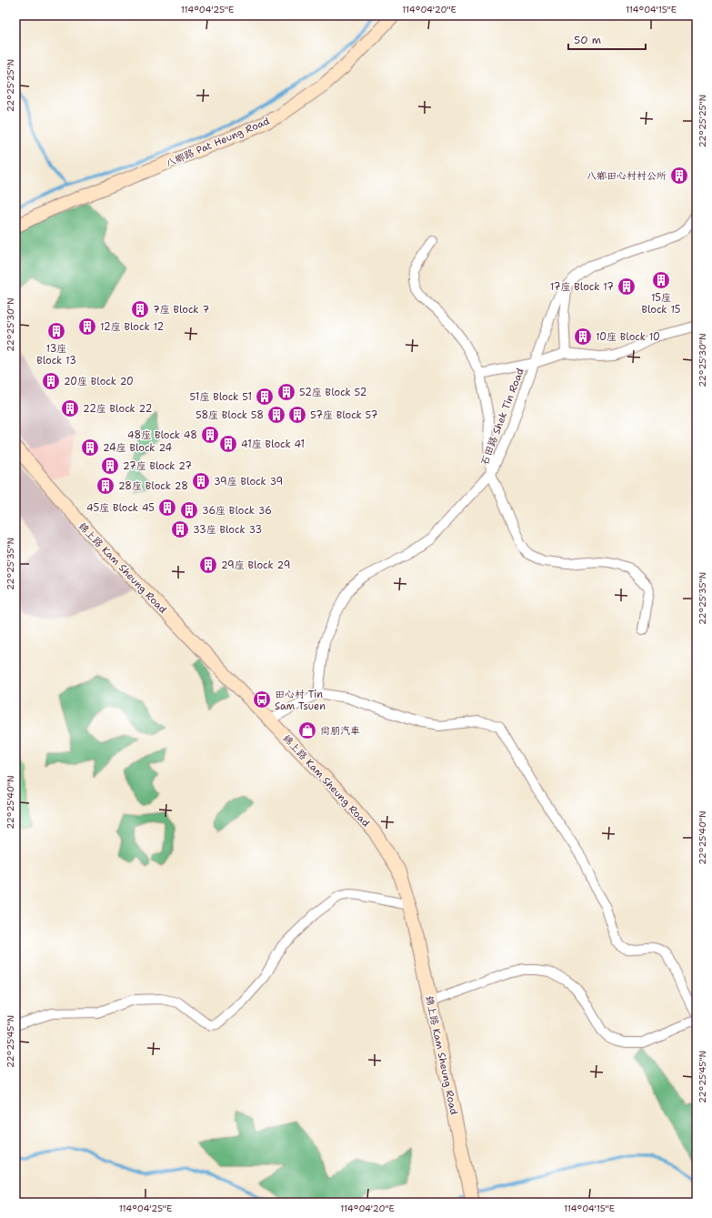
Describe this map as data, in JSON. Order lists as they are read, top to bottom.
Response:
{
  "streets": {
    "main road": ["八鄉路 Pat Heung Road", "錦上路 Kam Sheung Road"],
    "street": ["石田路 Shek Tin Road"]
  },
  "places": {
    "building": [
      "八鄉田心村村公所",
      "15座 Block 15",
      "17座 Block 17",
      "7座 Block 7",
      "12座 Block 12",
      "13座 Block 13",
      "10座 Block 10",
      "20座 Block 20",
      "52座 Block 52",
      "51座 Block 51",
      "22座 Block 22",
      "58座 Block 58",
      "57座 Block 57",
      "48座 Block 48",
      "41座 Block 41",
      "24座 Block 24",
      "27座 Block 27",
      "39座 Block 39",
      "28座 Block 28",
      "45座 Block 45",
      "36座 Block 36",
      "33座 Block 33",
      "29座 Block 29"
    ],
    "bus stop": ["田心村 Tin Sam Tsuen"],
    "shop": ["尚朋汽車"]
  },
  "scale_bar": "50 m",
  "coordinates": [
    "114°04'25\"E",
    "114°04'20\"E",
    "114°04'15\"E",
    "22°25'25\"N",
    "22°25'30\"N",
    "22°25'35\"N",
    "22°25'40\"N",
    "22°25'45\"N"
  ]
}
